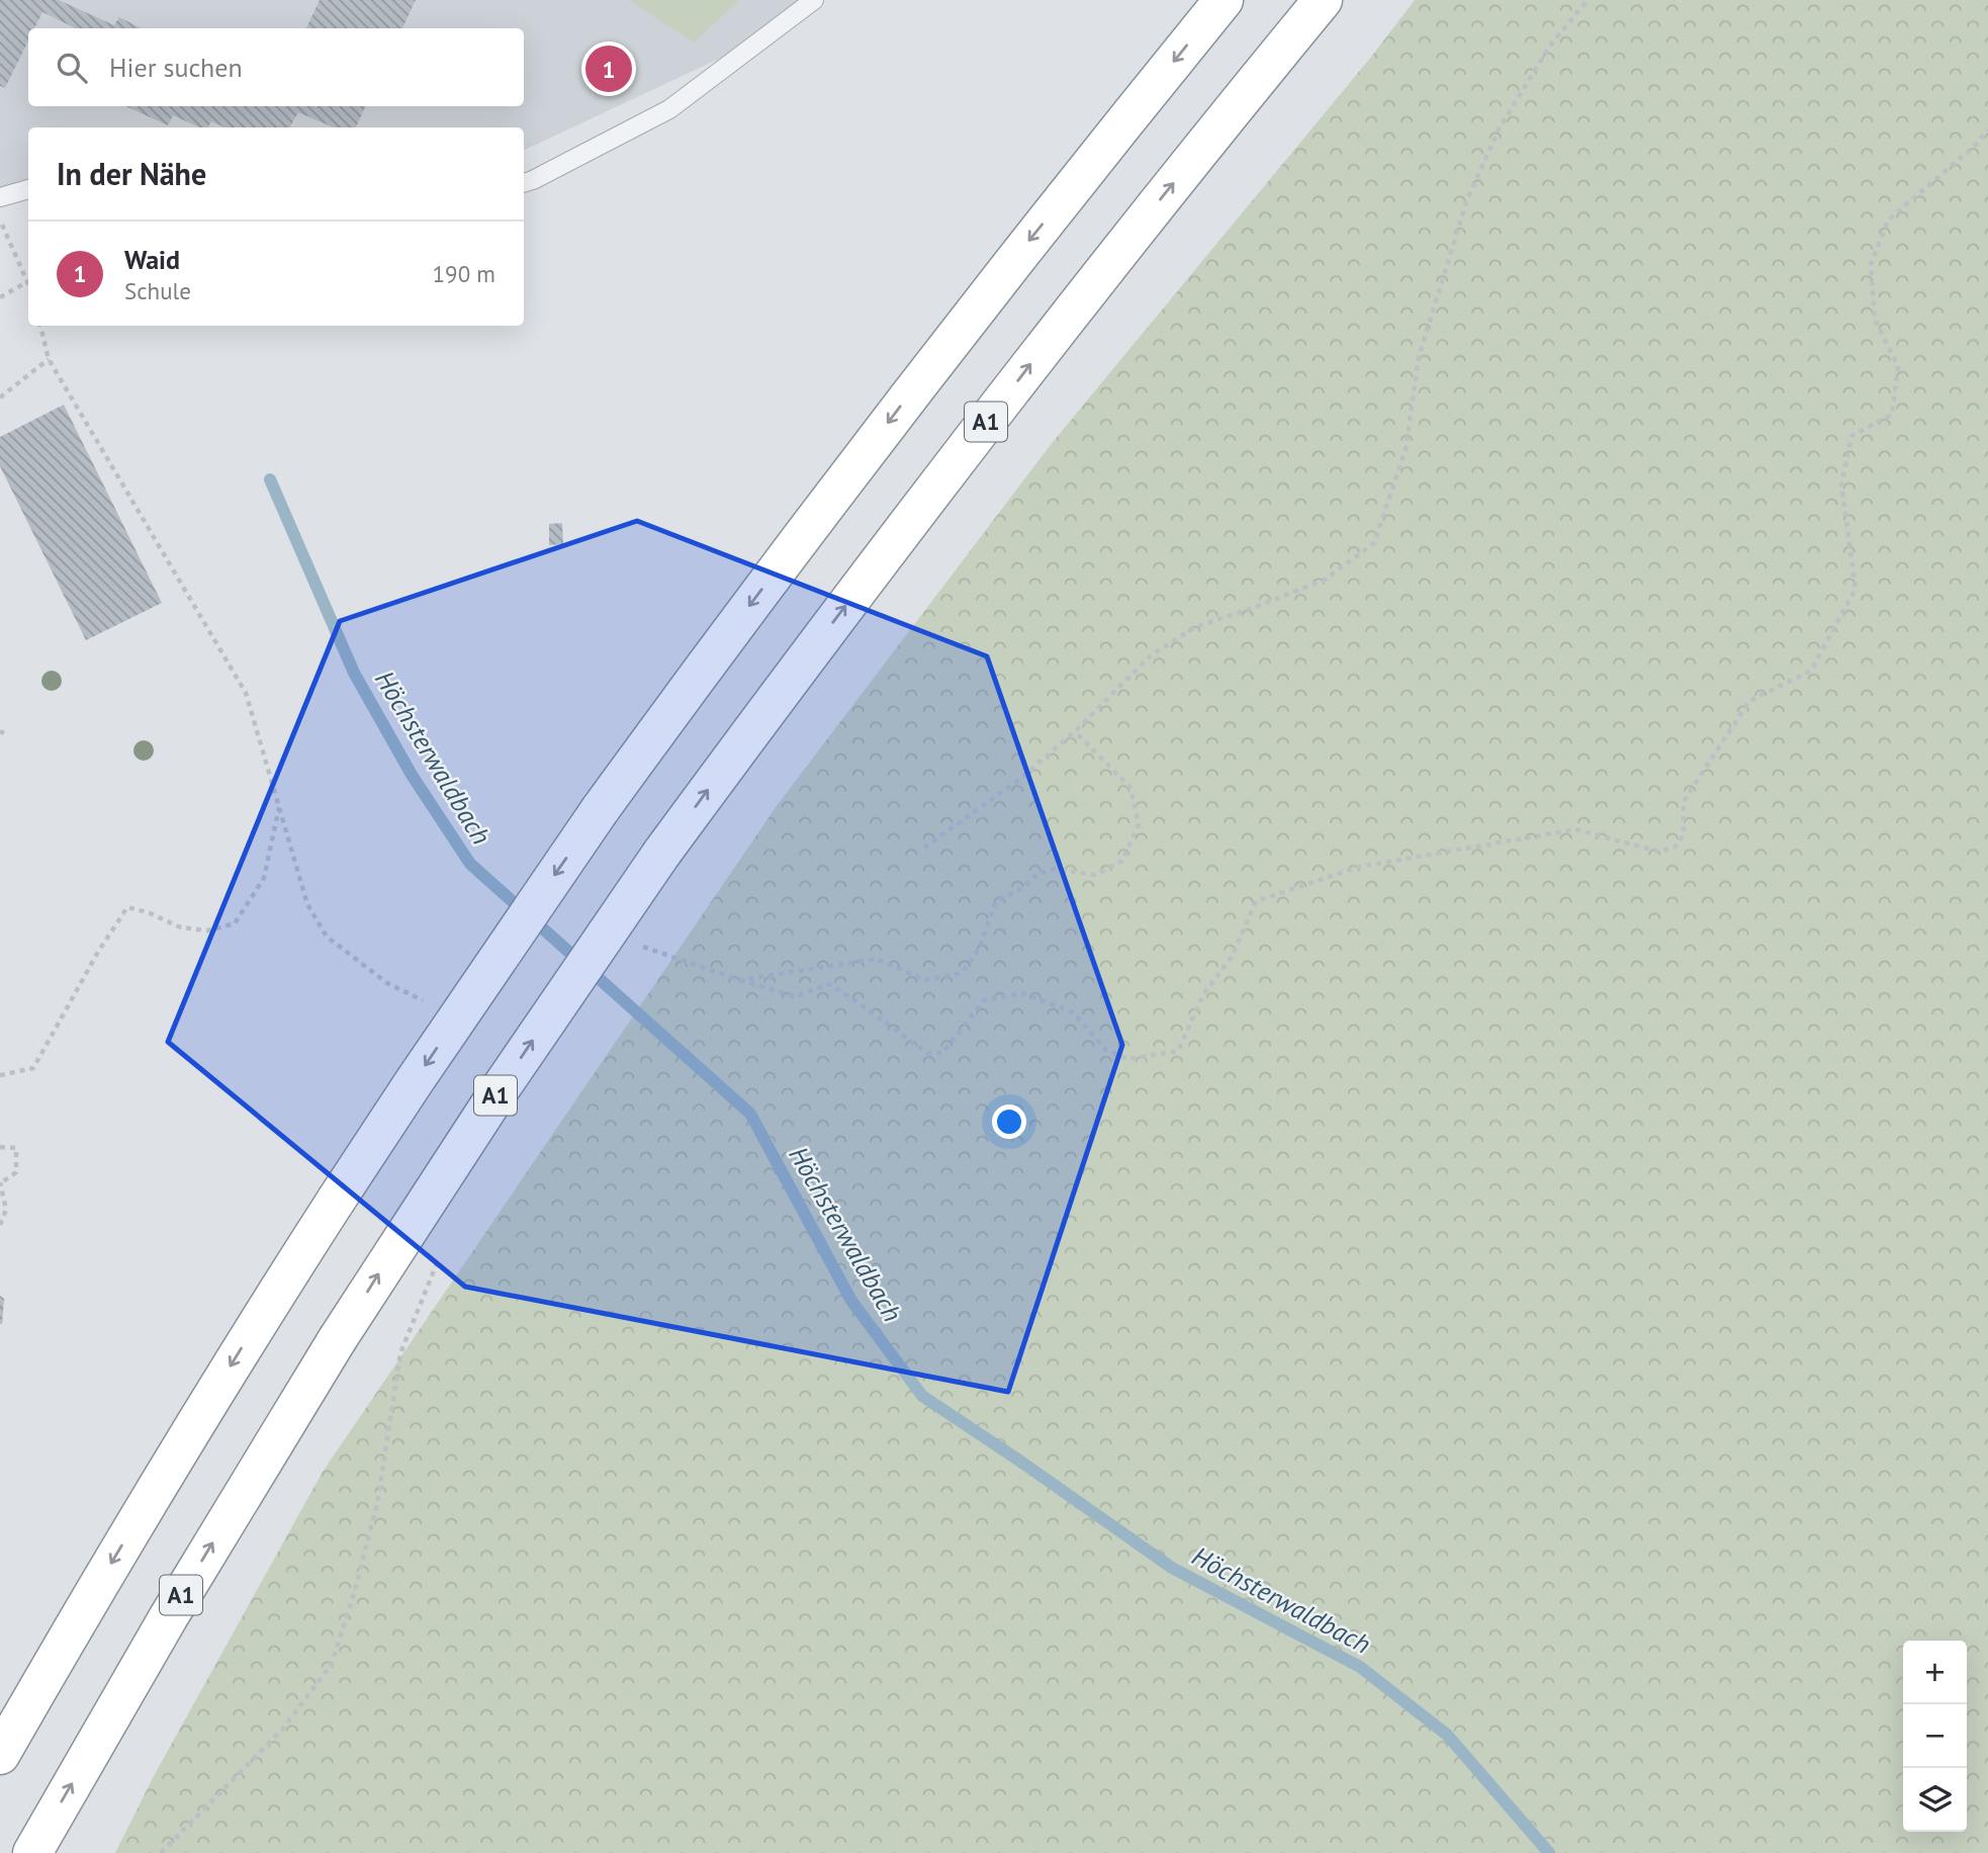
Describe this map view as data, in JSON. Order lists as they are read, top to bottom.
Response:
{
  "streets": {
    "highway": ["A1"]
  },
  "water": ["Höchsterwaldbach"],
  "page": {
    "search": "Hier suchen",
    "pins": "1",
    "heading": "In der Nähe",
    "list": [
      {
        "mark": "1",
        "name": "Waid",
        "note": "Schule",
        "value": "190 m"
      }
    ],
    "map_buttons": ["+", "−"]
  }
}
